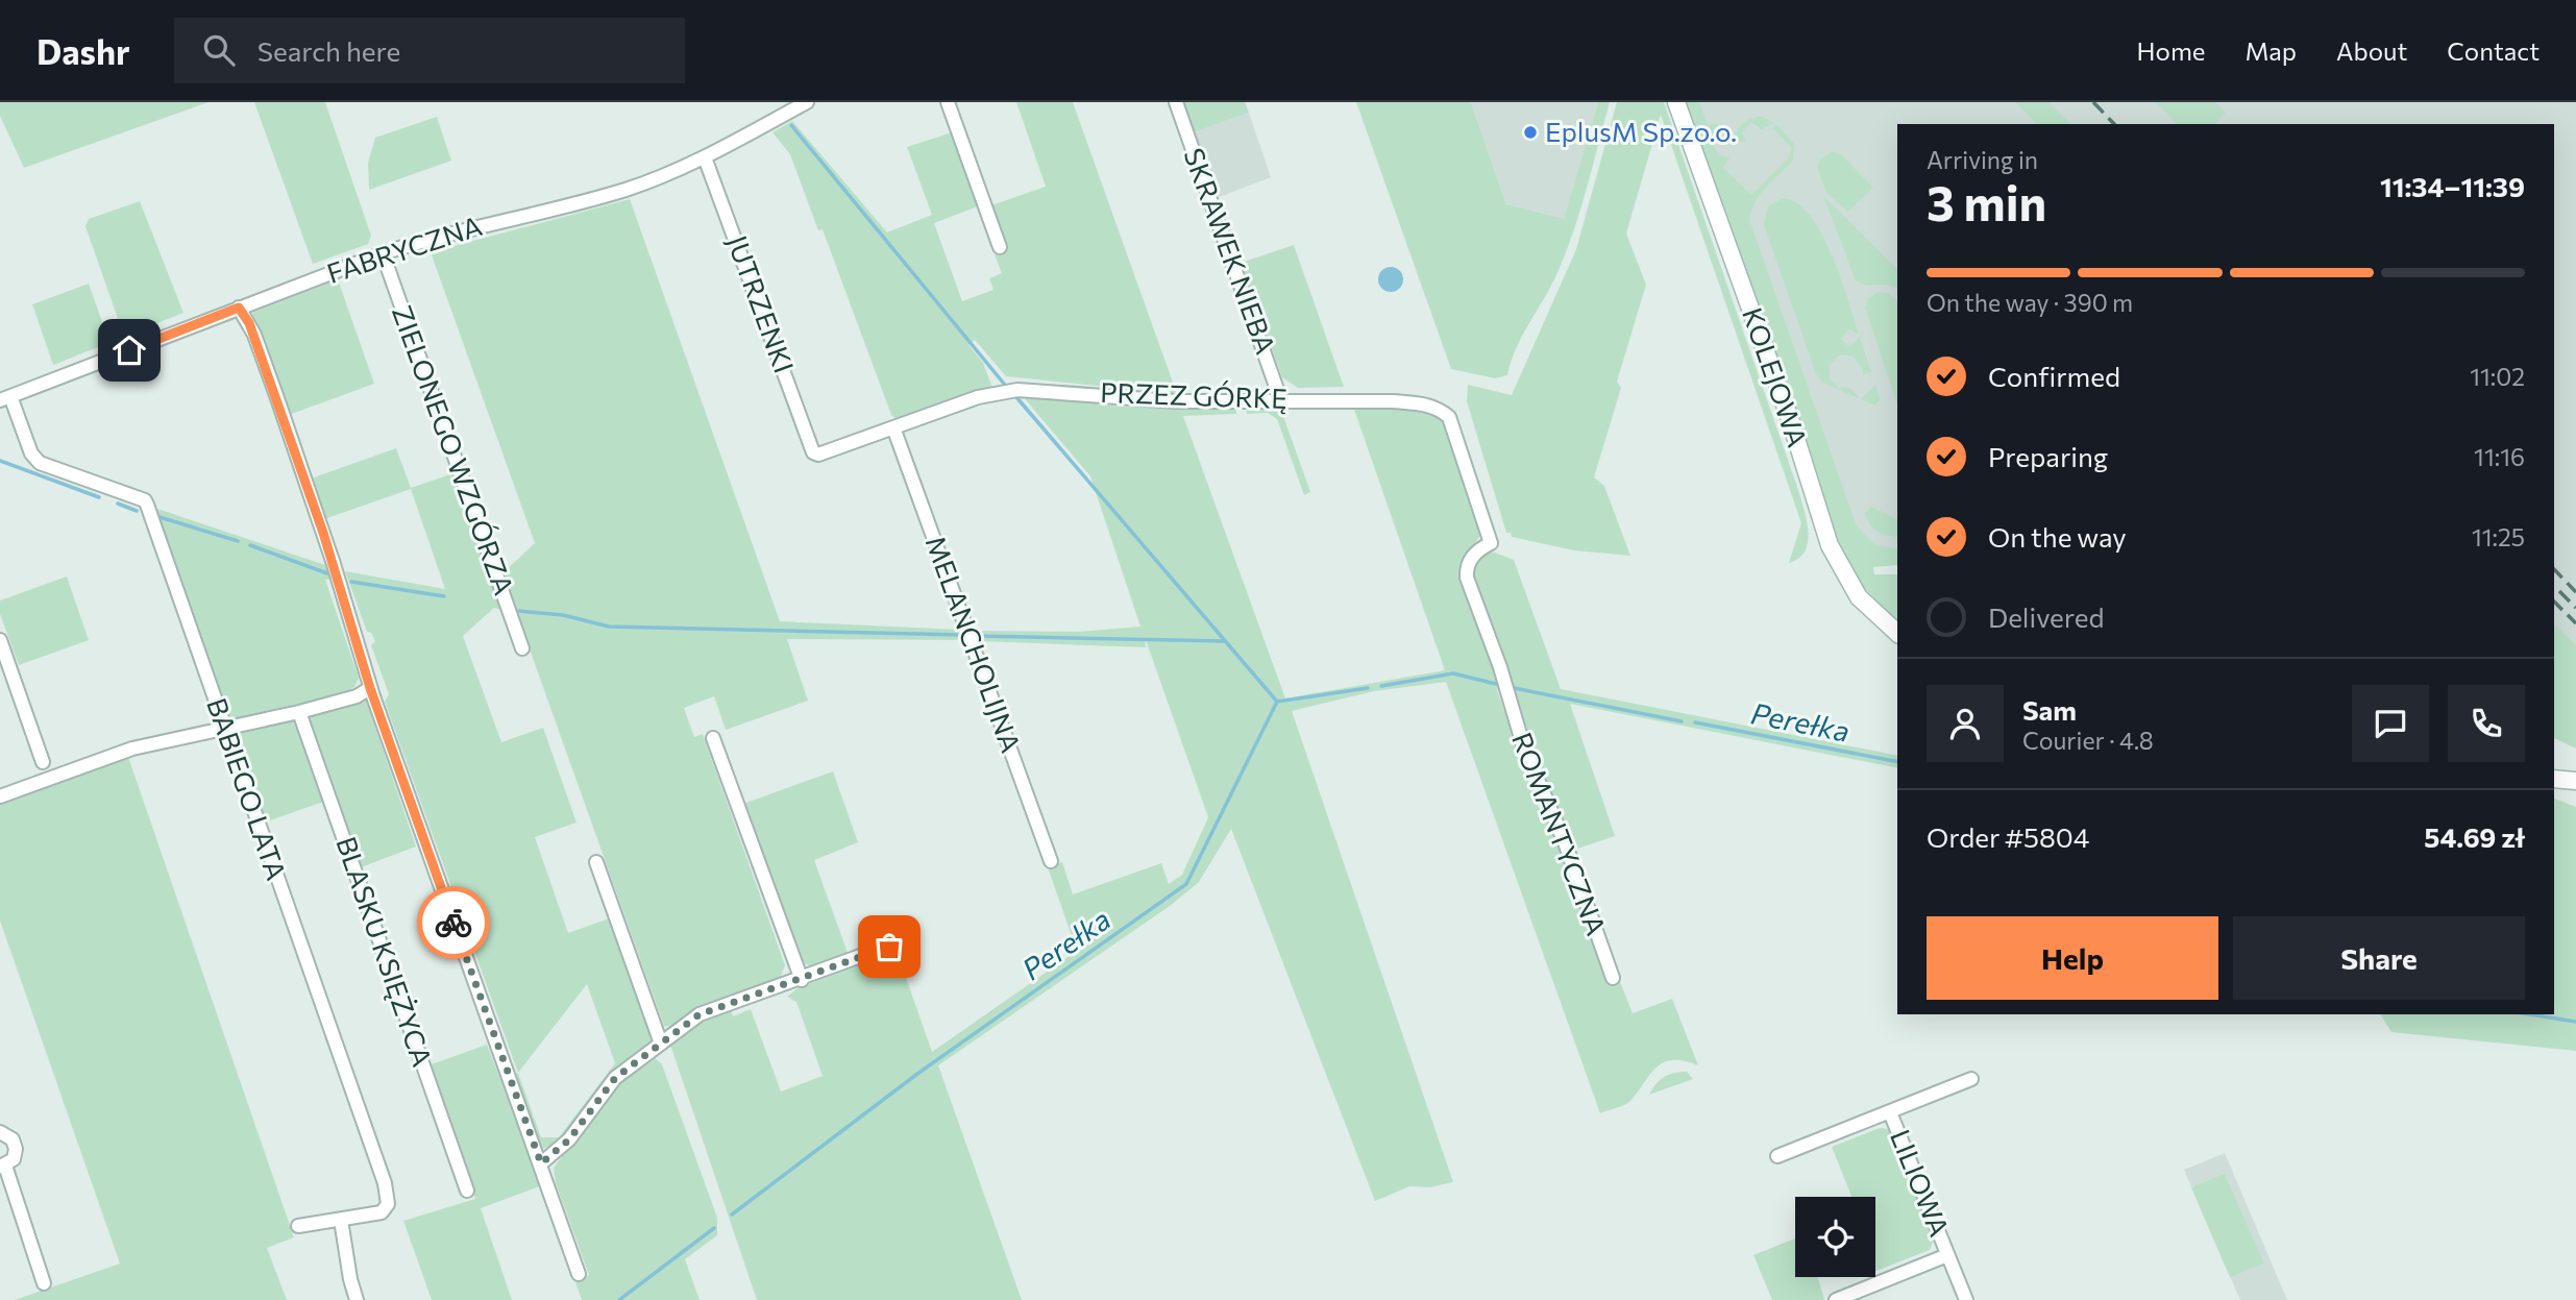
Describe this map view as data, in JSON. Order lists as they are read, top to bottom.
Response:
{
  "streets": {
    "street": [
      "FABRYCZNA",
      "SKRAWEK NIEBA",
      "JUTRZENKI",
      "KOLEJOWA",
      "PRZEZ GÓRKĘ",
      "ZIELONEGO WZGÓRZA",
      "MELANCHOLIJNA",
      "BABIEGO LATA",
      "ROMANTYCZNA",
      "BLASKU KSIĘŻYCA",
      "LILIOWA"
    ]
  },
  "crossings": [
    ["FABRYCZNA", "JUTRZENKI"],
    ["FABRYCZNA", "ZIELONEGO WZGÓRZA"],
    ["FABRYCZNA", "BABIEGO LATA"],
    ["SKRAWEK NIEBA", "PRZEZ GÓRKĘ"],
    ["JUTRZENKI", "PRZEZ GÓRKĘ"],
    ["PRZEZ GÓRKĘ", "MELANCHOLIJNA"],
    ["PRZEZ GÓRKĘ", "ROMANTYCZNA"]
  ],
  "water": ["Perełka"],
  "places": ["EplusM Sp.zo.o."],
  "page": {
    "header": "Dashr",
    "search": "Search here",
    "nav": [
      "Home",
      "Map",
      "About",
      "Contact"
    ],
    "heading": ["3 min", "Arriving in", "11:34–11:39"],
    "panel": [
      "Sam",
      "Courier · 4.8",
      "Order #5804",
      "54.69 zł"
    ],
    "bar": "On the way · 390 m",
    "list": [
      ["Confirmed", "11:02"],
      ["Preparing", "11:16"],
      ["On the way", "11:25"],
      "Delivered"
    ],
    "buttons": ["Help", "Share"]
  }
}
